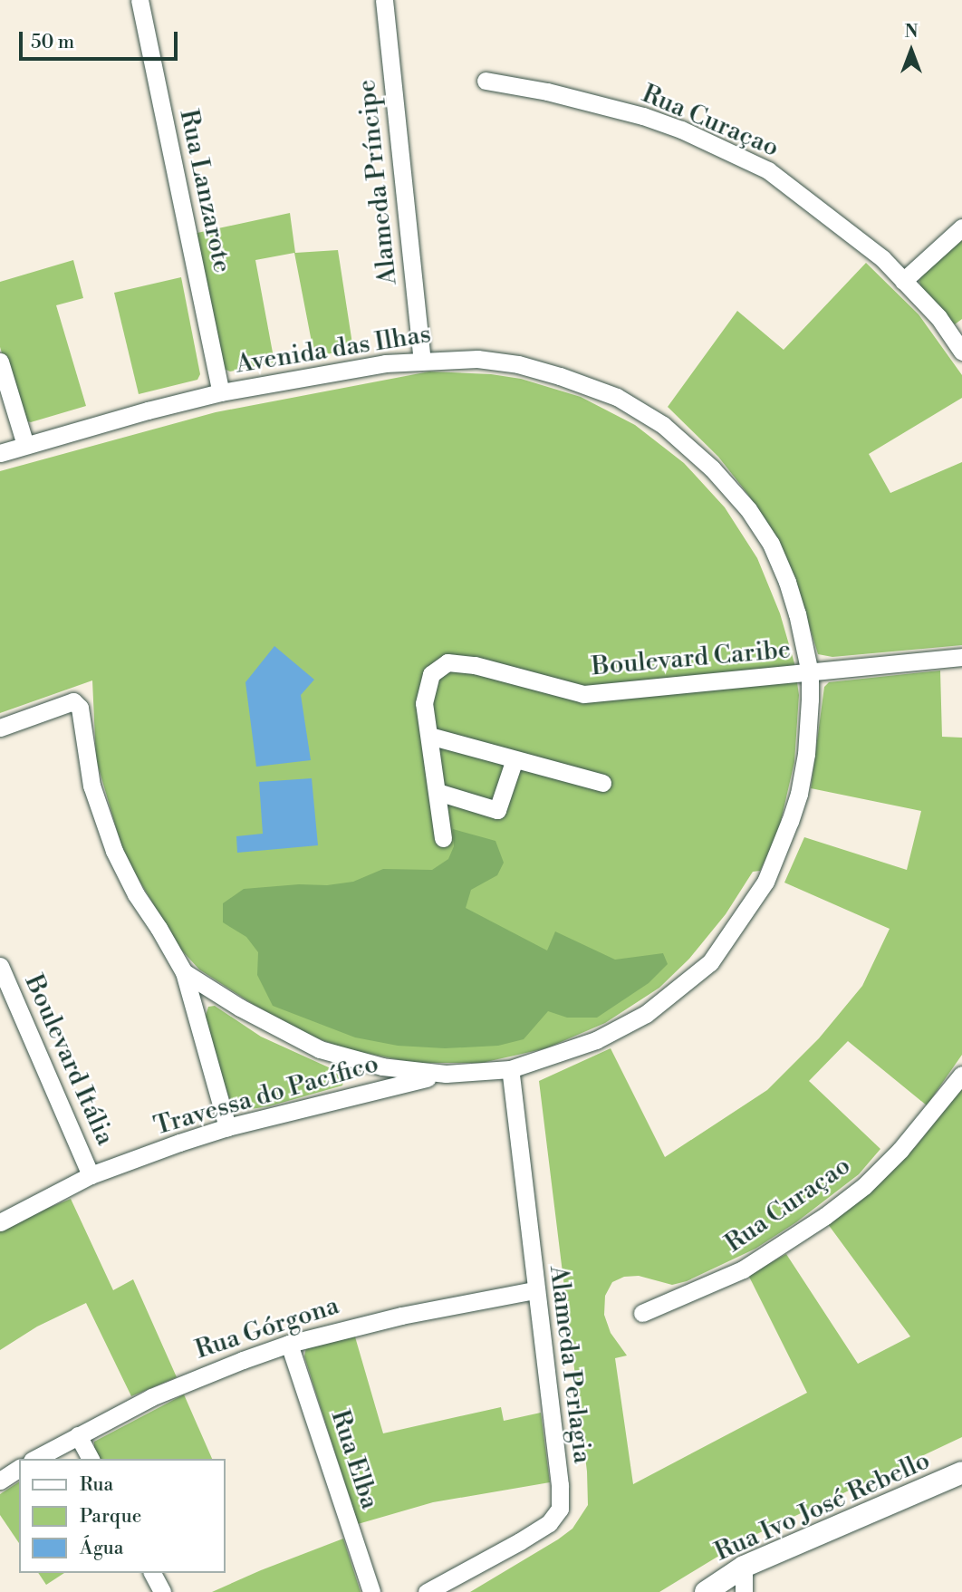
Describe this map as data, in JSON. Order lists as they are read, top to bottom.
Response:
{
  "streets": {
    "street": [
      "Rua Curaçao",
      "Alameda Príncipe",
      "Rua Lanzarote",
      "Avenida das Ilhas",
      "Boulevard Caribe",
      "Boulevard Itália",
      "Travessa do Pacífico",
      "Rua Górgona",
      "Alameda Perlagia",
      "Rua Elba",
      "Rua Ivo José Rebello"
    ]
  },
  "crossings": [
    ["Alameda Príncipe", "Avenida das Ilhas"],
    ["Rua Lanzarote", "Avenida das Ilhas"],
    ["Avenida das Ilhas", "Boulevard Caribe"],
    ["Avenida das Ilhas", "Travessa do Pacífico"],
    ["Avenida das Ilhas", "Alameda Perlagia"],
    ["Boulevard Itália", "Travessa do Pacífico"],
    ["Rua Górgona", "Alameda Perlagia"],
    ["Rua Górgona", "Rua Elba"]
  ],
  "legend": ["Rua", "Parque", "Água"],
  "scale_bar": "50 m",
  "north": "top"
}
